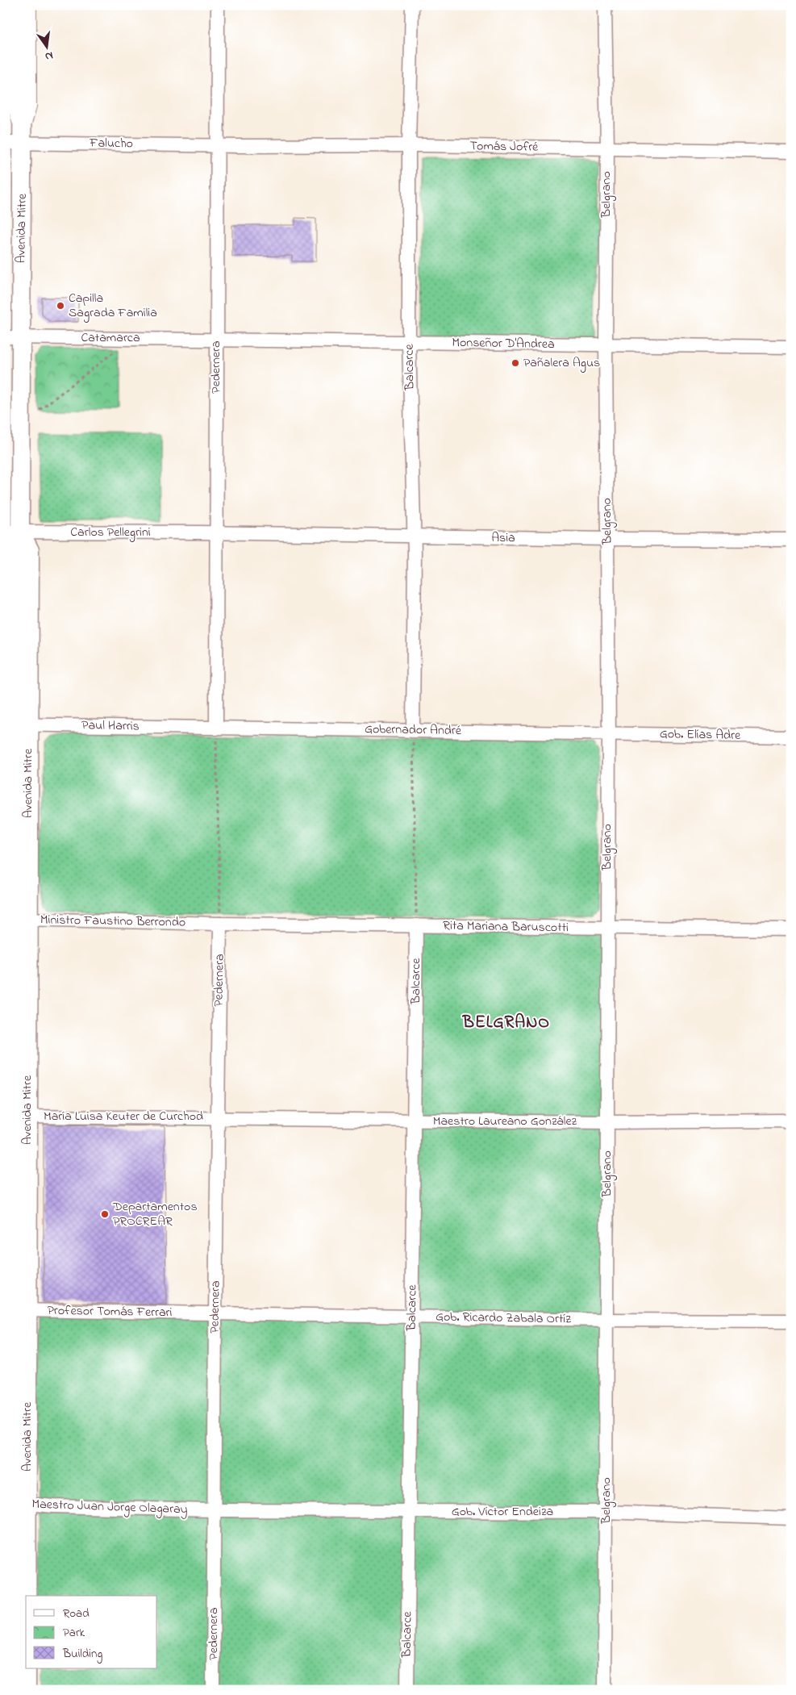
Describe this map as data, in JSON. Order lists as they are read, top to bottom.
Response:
{
  "streets": {
    "main road": ["Avenida Mitre"],
    "street": [
      "Falucho",
      "Tomás Jofré",
      "Belgrano",
      "Catamarca",
      "Monseñor D'Andrea",
      "Pedernera",
      "Balcarce",
      "Carlos Pellegrini",
      "Asia",
      "Paul Harris",
      "Gobernador André",
      "Gob. Elías Adre",
      "Ministro Faustino Berrondo",
      "Rita Mariana Baruscotti",
      "María Luisa Keuter de Curchod",
      "Maestro Laureano González",
      "Profesor Tomás Ferrari",
      "Gob. Ricardo Zabala Ortíz",
      "Maestro Juan Jorge Olagaray",
      "Gob. Víctor Endeiza"
    ]
  },
  "crossings": [
    ["Falucho", "Tomás Jofré"],
    ["Falucho", "Avenida Mitre"],
    ["Falucho", "Pedernera"],
    ["Tomás Jofré", "Belgrano"],
    ["Tomás Jofré", "Pedernera"],
    ["Tomás Jofré", "Balcarce"],
    ["Belgrano", "Monseñor D'Andrea"],
    ["Belgrano", "Asia"],
    ["Belgrano", "Gobernador André"],
    ["Belgrano", "Gob. Elías Adre"],
    ["Belgrano", "Rita Mariana Baruscotti"],
    ["Belgrano", "Maestro Laureano González"],
    ["Belgrano", "Gob. Ricardo Zabala Ortíz"],
    ["Belgrano", "Gob. Víctor Endeiza"],
    ["Avenida Mitre", "Catamarca"],
    ["Avenida Mitre", "Carlos Pellegrini"],
    ["Avenida Mitre", "Paul Harris"],
    ["Avenida Mitre", "Ministro Faustino Berrondo"],
    ["Avenida Mitre", "María Luisa Keuter de Curchod"],
    ["Avenida Mitre", "Profesor Tomás Ferrari"],
    ["Avenida Mitre", "Maestro Juan Jorge Olagaray"],
    ["Catamarca", "Monseñor D'Andrea"],
    ["Catamarca", "Pedernera"],
    ["Monseñor D'Andrea", "Pedernera"],
    ["Monseñor D'Andrea", "Balcarce"],
    ["Pedernera", "Carlos Pellegrini"],
    ["Pedernera", "Asia"],
    ["Pedernera", "Paul Harris"],
    ["Pedernera", "Gobernador André"],
    ["Pedernera", "Ministro Faustino Berrondo"],
    ["Pedernera", "Rita Mariana Baruscotti"],
    ["Pedernera", "María Luisa Keuter de Curchod"],
    ["Pedernera", "Maestro Laureano González"],
    ["Pedernera", "Profesor Tomás Ferrari"],
    ["Pedernera", "Gob. Ricardo Zabala Ortíz"],
    ["Pedernera", "Maestro Juan Jorge Olagaray"],
    ["Pedernera", "Gob. Víctor Endeiza"],
    ["Balcarce", "Asia"],
    ["Balcarce", "Gobernador André"],
    ["Balcarce", "Rita Mariana Baruscotti"],
    ["Balcarce", "Maestro Laureano González"],
    ["Balcarce", "Gob. Ricardo Zabala Ortíz"],
    ["Balcarce", "Gob. Víctor Endeiza"],
    ["Carlos Pellegrini", "Asia"],
    ["Paul Harris", "Gobernador André"],
    ["Gobernador André", "Gob. Elías Adre"],
    ["Ministro Faustino Berrondo", "Rita Mariana Baruscotti"],
    ["María Luisa Keuter de Curchod", "Maestro Laureano González"],
    ["Profesor Tomás Ferrari", "Gob. Ricardo Zabala Ortíz"],
    ["Maestro Juan Jorge Olagaray", "Gob. Víctor Endeiza"]
  ],
  "districts": ["BELGRANO"],
  "places": ["Capilla Sagrada Familia", "Pañalera Agus", "Departamentos PROCREAR"],
  "legend": ["Road", "Park", "Building"],
  "north": "bottom"
}
